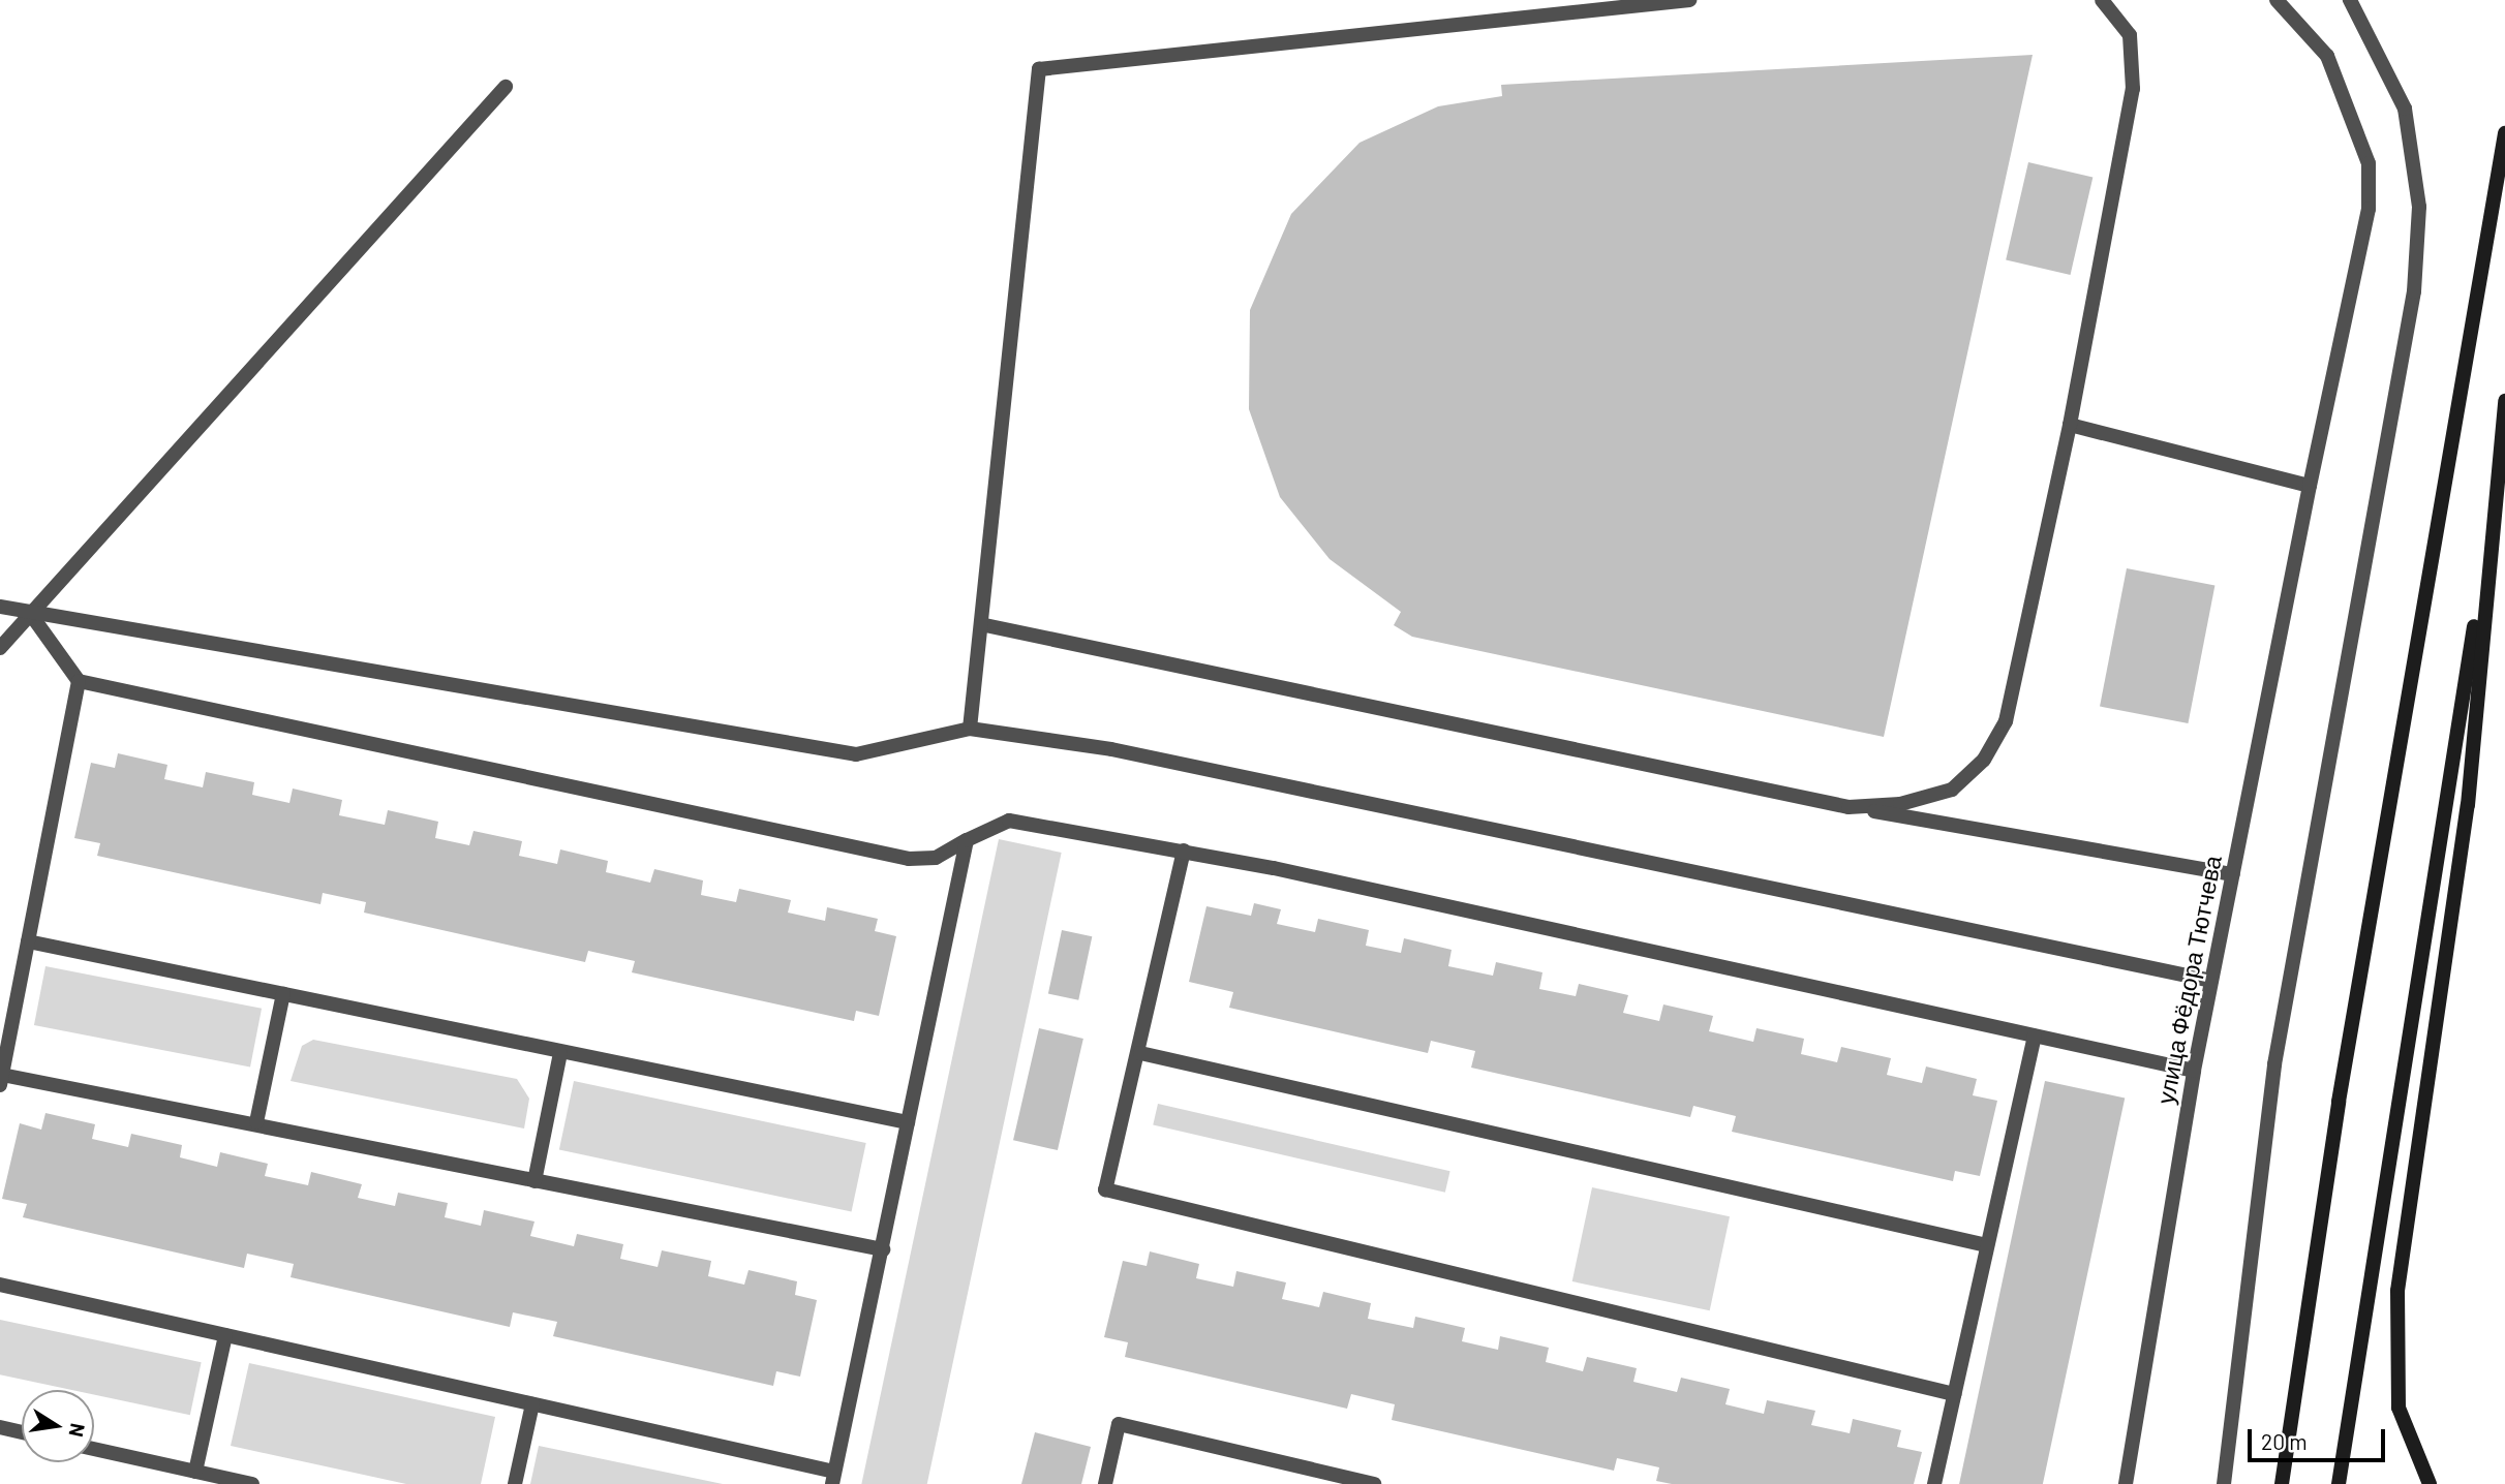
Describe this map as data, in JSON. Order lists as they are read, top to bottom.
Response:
{
  "streets": {
    "street": ["улица Фёдора Тютчева"]
  },
  "scale_bar": "20 m",
  "north": "right"
}
